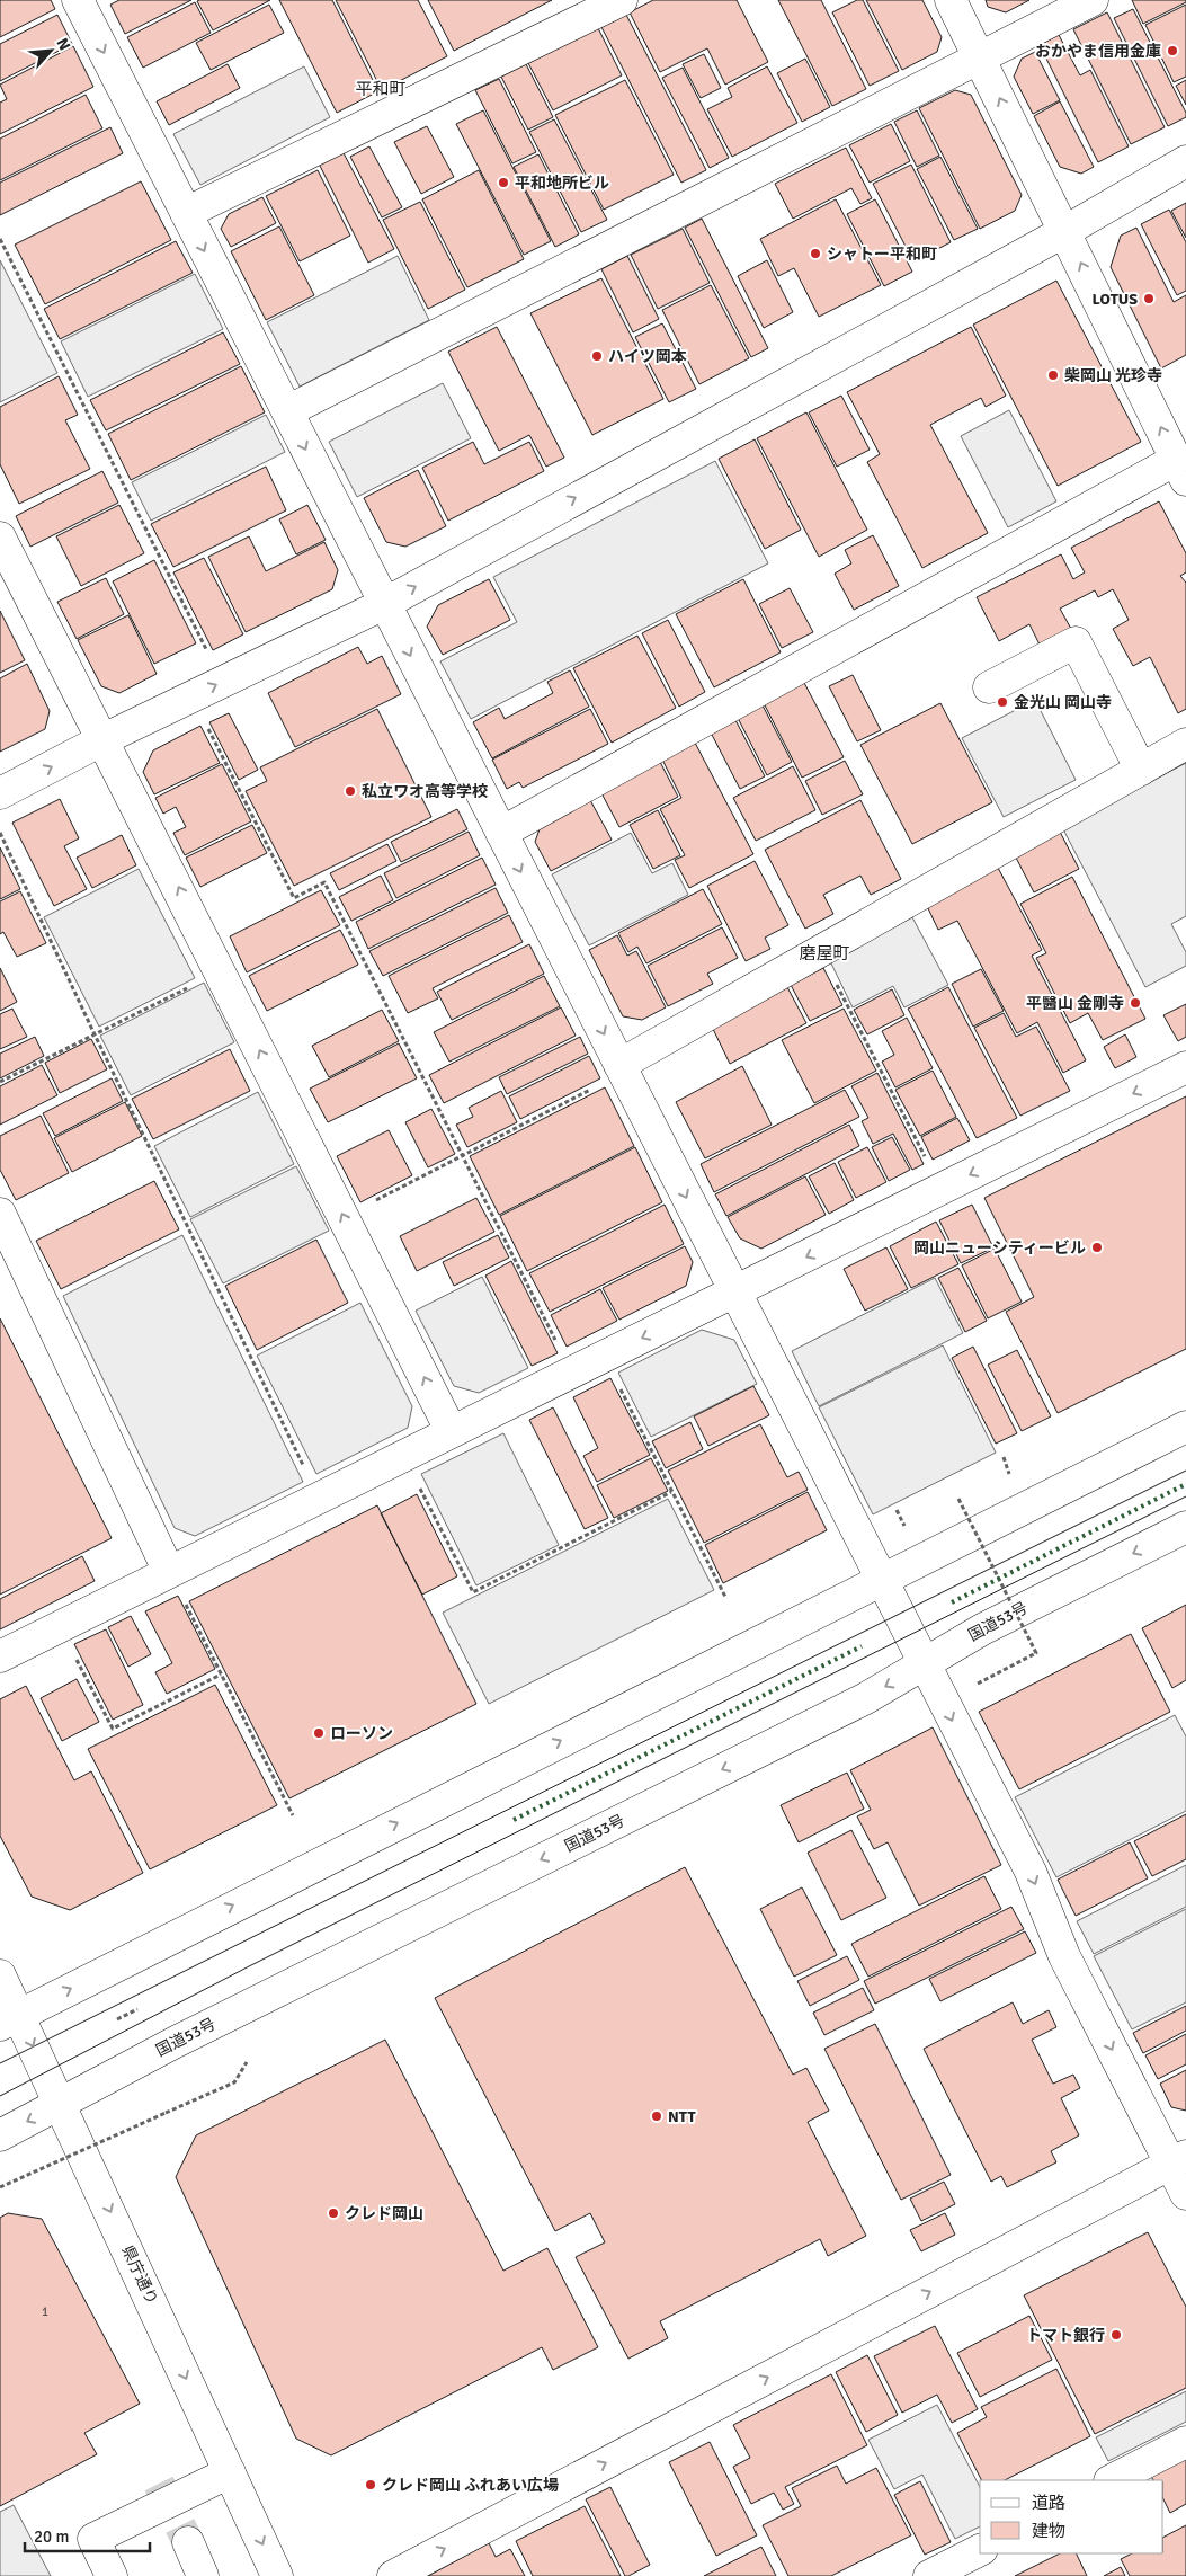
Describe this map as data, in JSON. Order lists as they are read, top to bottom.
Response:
{
  "streets": {
    "main road": ["国道53号", "県庁通り"]
  },
  "crossings": [
    ["国道53号", "県庁通り"]
  ],
  "one_way": ["県庁通り"],
  "districts": ["平和町", "磨屋町"],
  "places": [
    "おかやま信用金庫",
    "平和地所ビル",
    "シャトー平和町",
    "LOTUS",
    "ハイツ岡本",
    "柴岡山 光珍寺",
    "金光山 岡山寺",
    "私立ワオ高等学校",
    "平醫山 金剛寺",
    "岡山ニューシティービル",
    "ローソン",
    "NTT",
    "クレド岡山",
    "トマト銀行",
    "クレド岡山 ふれあい広場"
  ],
  "house_numbers": ["1"],
  "legend": ["道路", "建物"],
  "scale_bar": "20 m",
  "north": "top right"
}
